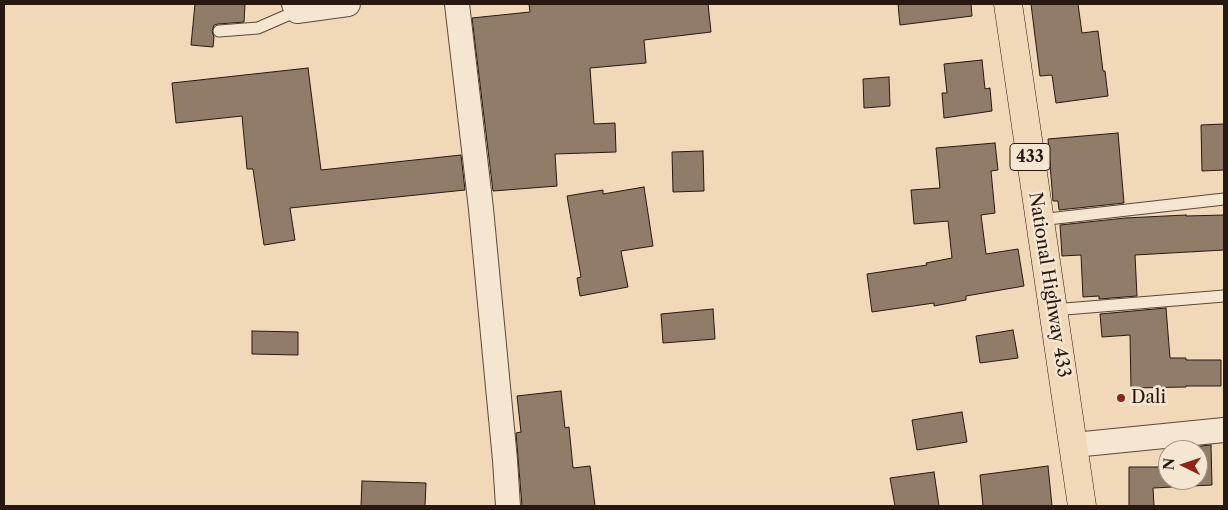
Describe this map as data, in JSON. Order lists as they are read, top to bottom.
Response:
{
  "streets": {
    "main road": ["433", "National Highway 433"]
  },
  "places": ["Dali"],
  "north": "left"
}
